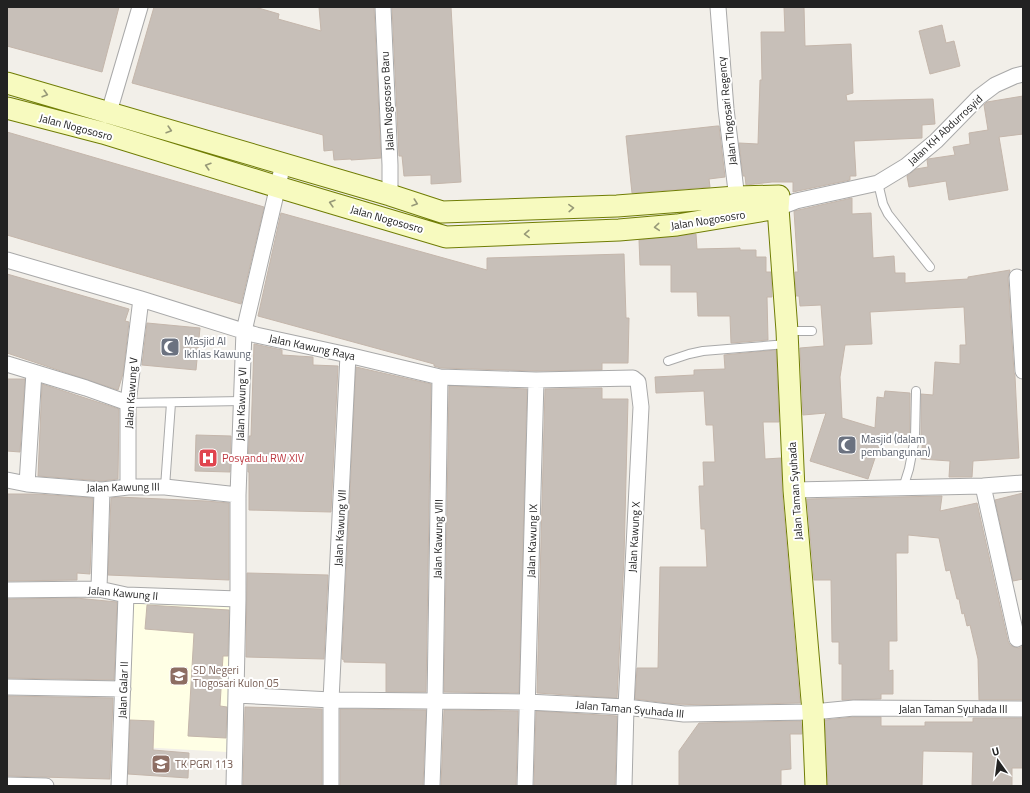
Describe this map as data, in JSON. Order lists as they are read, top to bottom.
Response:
{
  "streets": {
    "street": [
      "Jalan Nogososro Baru",
      "Jalan Tlogosari Regency",
      "Jalan Nogososro",
      "Jalan KH Abdurrosyid",
      "Jalan Kawung Raya",
      "Jalan Kawung V",
      "Jalan Kawung VI",
      "Jalan Kawung III",
      "Jalan Taman Syuhada",
      "Jalan Kawung VII",
      "Jalan Kawung X",
      "Jalan Kawung VIII",
      "Jalan Kawung IX",
      "Jalan Kawung II",
      "Jalan Galar II",
      "Jalan Taman Syuhada III"
    ]
  },
  "crossings": [
    ["Jalan Nogososro Baru", "Jalan Nogososro"],
    ["Jalan Tlogosari Regency", "Jalan Nogososro"],
    ["Jalan Nogososro", "Jalan KH Abdurrosyid"],
    ["Jalan Nogososro", "Jalan Kawung VI"],
    ["Jalan Nogososro", "Jalan Taman Syuhada"],
    ["Jalan KH Abdurrosyid", "Jalan Taman Syuhada"],
    ["Jalan Kawung Raya", "Jalan Kawung V"],
    ["Jalan Kawung Raya", "Jalan Kawung VI"],
    ["Jalan Kawung Raya", "Jalan Kawung VII"],
    ["Jalan Kawung Raya", "Jalan Kawung X"],
    ["Jalan Kawung Raya", "Jalan Kawung VIII"],
    ["Jalan Kawung Raya", "Jalan Kawung IX"],
    ["Jalan Kawung V", "Jalan Kawung III"],
    ["Jalan Kawung VI", "Jalan Kawung III"],
    ["Jalan Kawung VI", "Jalan Kawung II"],
    ["Jalan Kawung VI", "Jalan Taman Syuhada III"],
    ["Jalan Taman Syuhada", "Jalan Taman Syuhada III"],
    ["Jalan Kawung VII", "Jalan Taman Syuhada III"],
    ["Jalan Kawung X", "Jalan Taman Syuhada III"],
    ["Jalan Kawung VIII", "Jalan Taman Syuhada III"],
    ["Jalan Kawung IX", "Jalan Taman Syuhada III"],
    ["Jalan Kawung II", "Jalan Galar II"]
  ],
  "places": {
    "mosque": ["Masjid Al Ikhlas Kawung", "Masjid (dalam pembangunan)"],
    "hospital": ["Posyandu RW XIV"],
    "school or university": ["SD Negeri Tlogosari Kulon 05", "TK PGRI 113"]
  },
  "north": "top"
}
